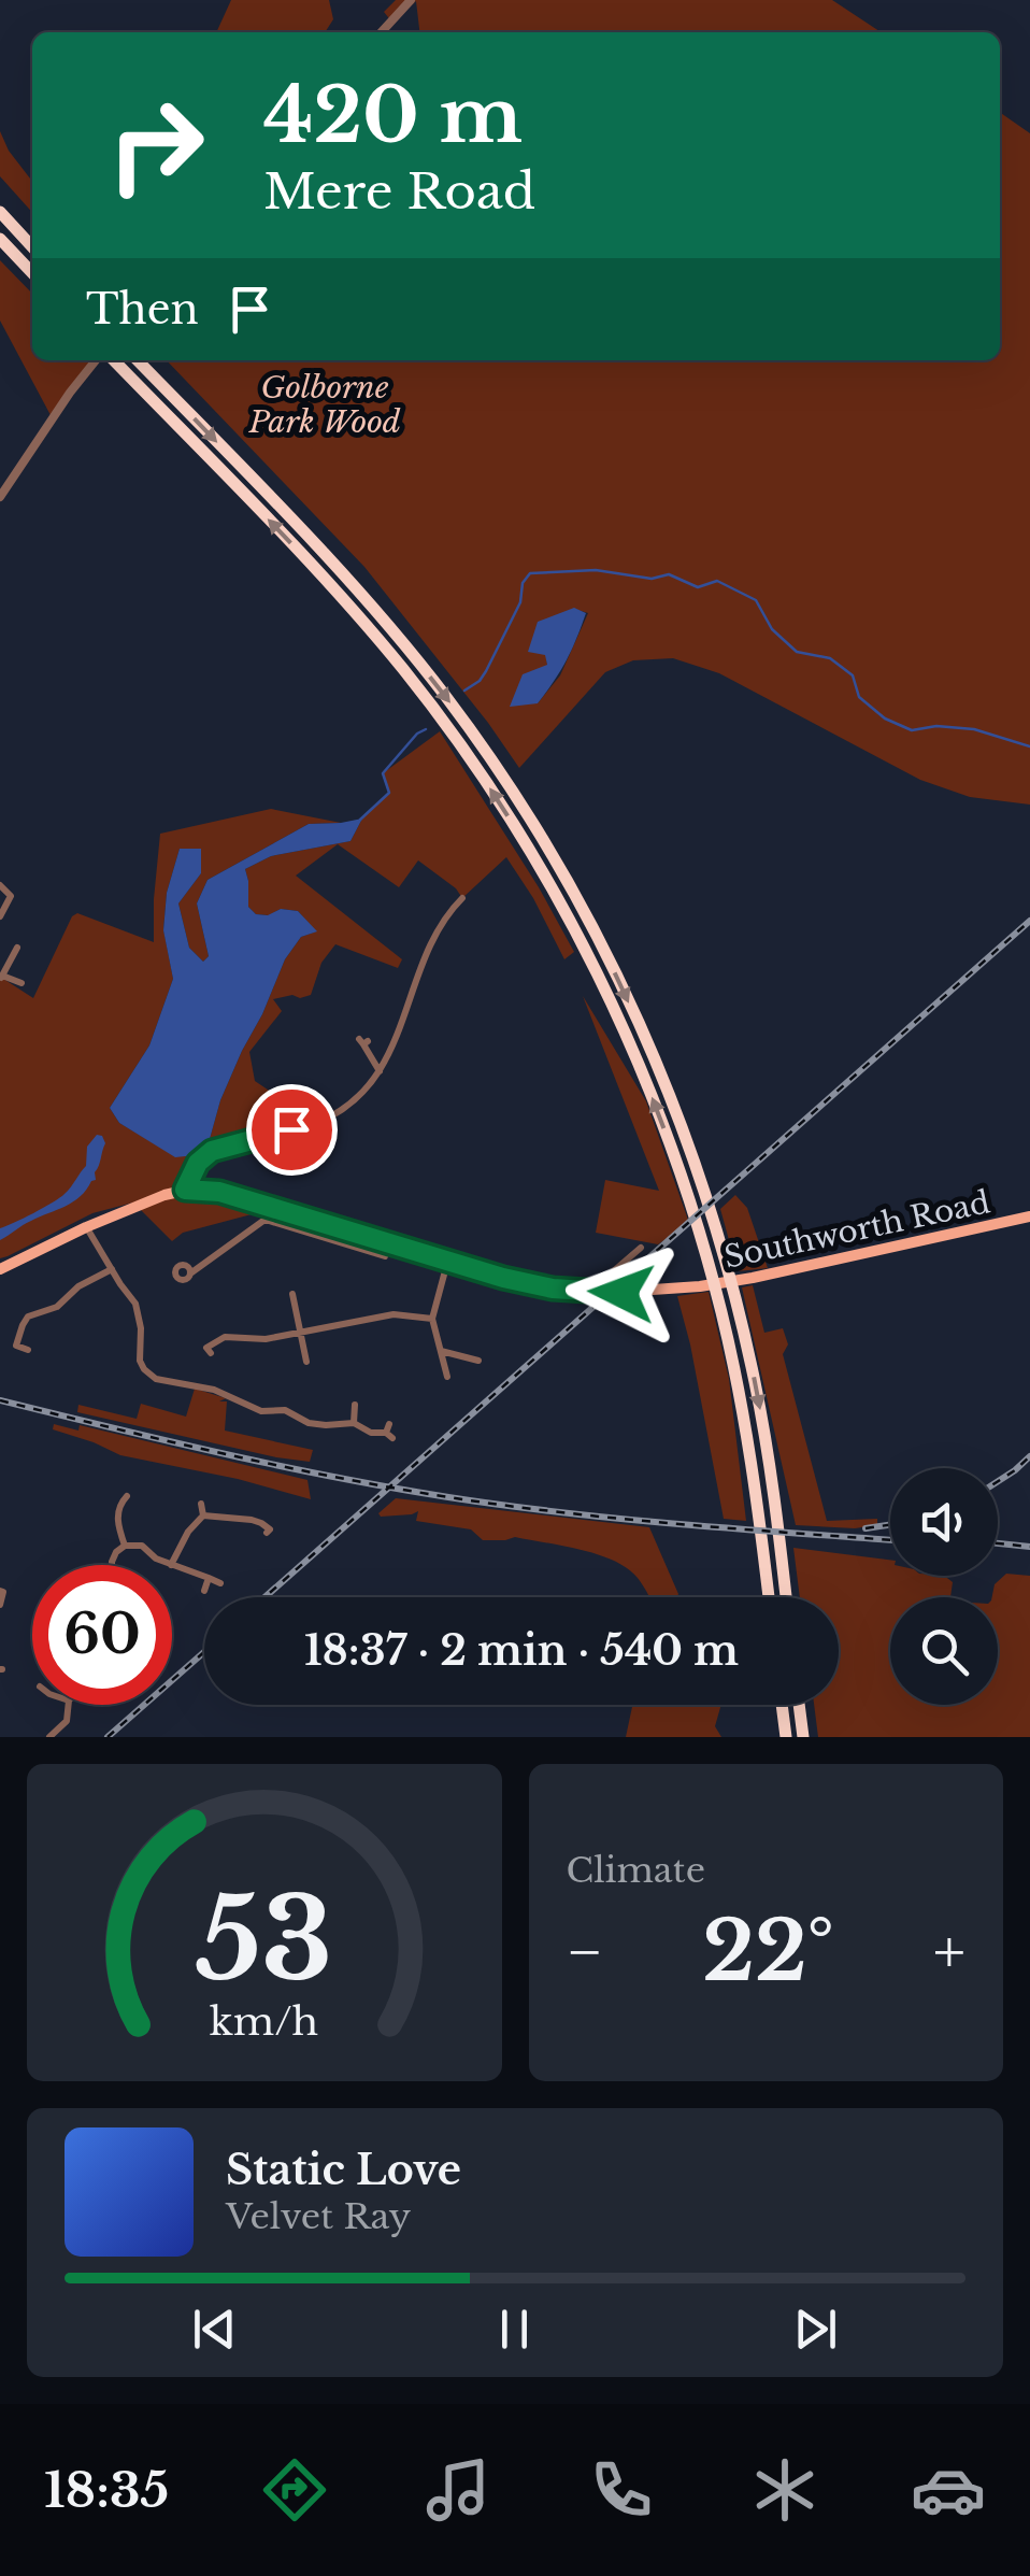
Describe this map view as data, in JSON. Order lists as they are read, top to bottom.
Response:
{
  "streets": {
    "main road": ["Southworth Road"]
  },
  "parks": ["Golborne Park Wood"],
  "page": {
    "turn": ["420 m", "Mere Road"],
    "then": "Then",
    "limit": "60",
    "trip": "18:37 · 2 min · 540 m",
    "tile": "Climate",
    "heat": ["−", "22°", "+"],
    "song": ["Static Love", "Velvet Ray"],
    "tabs": "18:35",
    "gauge": ["53", "km/h"]
  }
}
